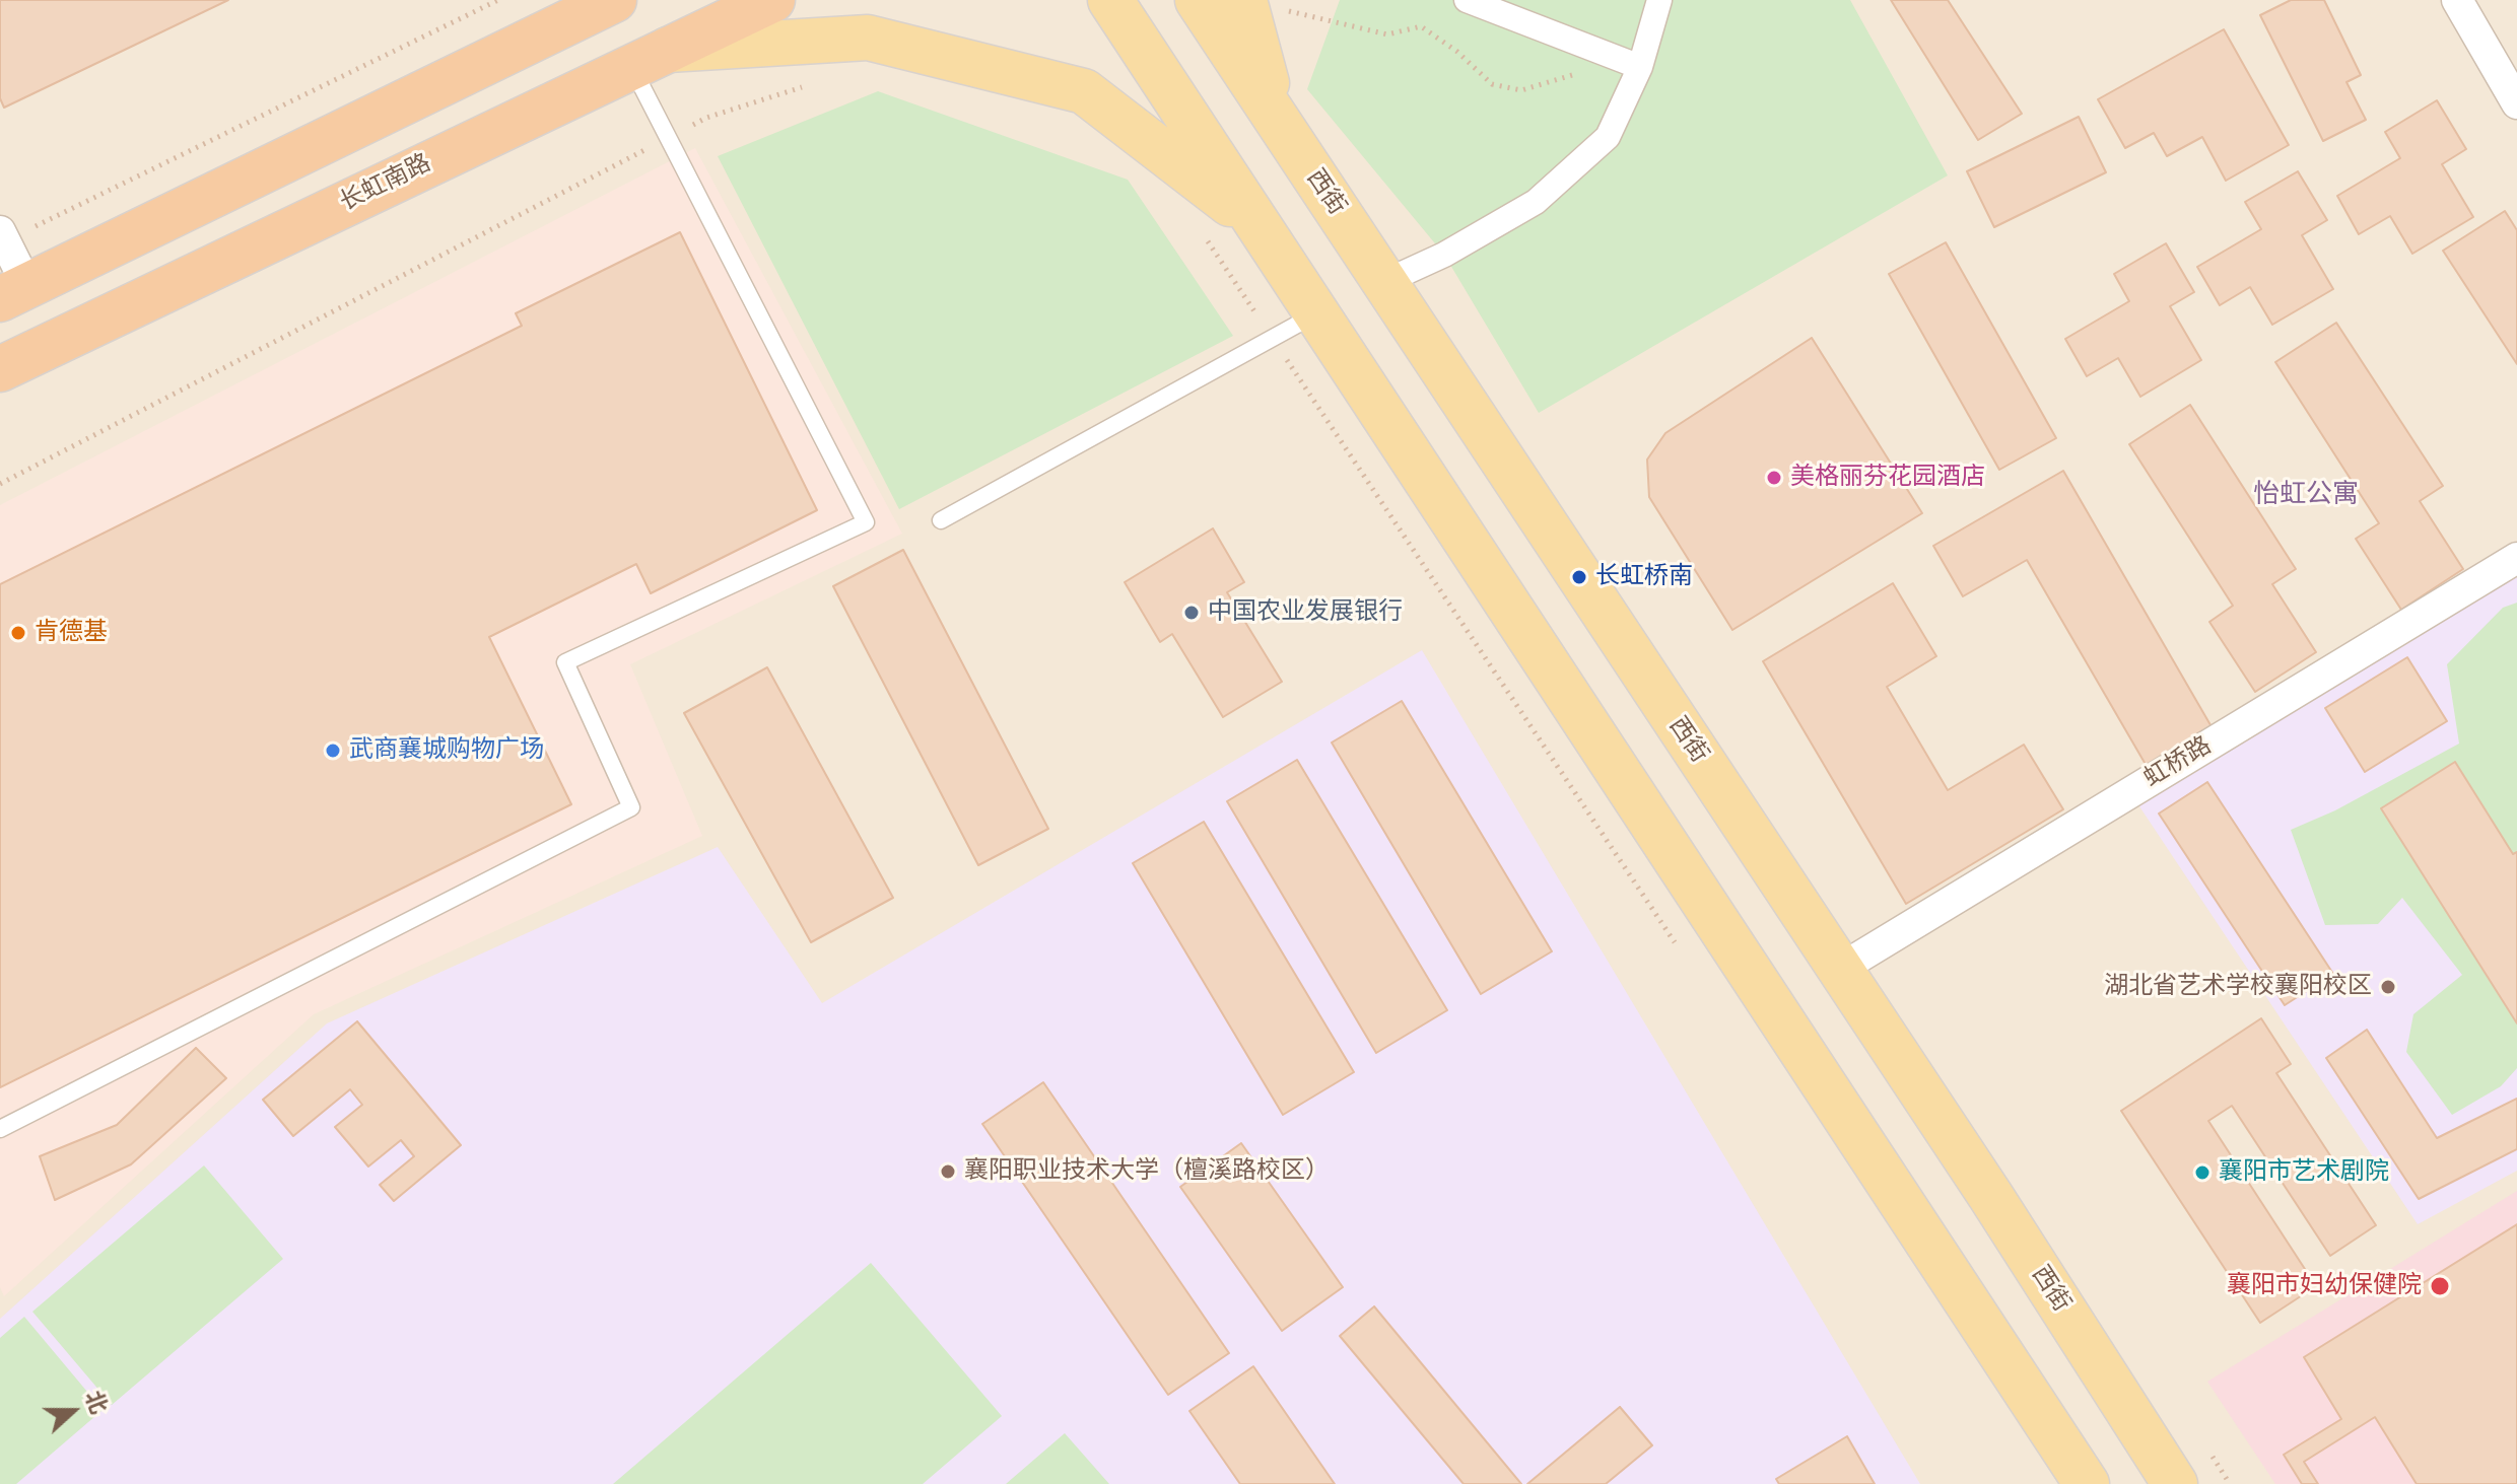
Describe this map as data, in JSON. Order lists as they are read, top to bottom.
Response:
{
  "streets": {
    "highway": ["长虹南路"],
    "main road": ["西街"],
    "street": ["虹桥路"]
  },
  "crossings": [
    ["西街", "虹桥路"]
  ],
  "districts": ["怡虹公寓"],
  "places": [
    "美格丽芬花园酒店",
    "长虹桥南",
    "中国农业发展银行",
    "肯德基",
    "武商襄城购物广场",
    "湖北省艺术学校襄阳校区",
    "襄阳职业技术大学（檀溪路校区）",
    "襄阳市艺术剧院",
    "襄阳市妇幼保健院"
  ],
  "north": "right"
}
